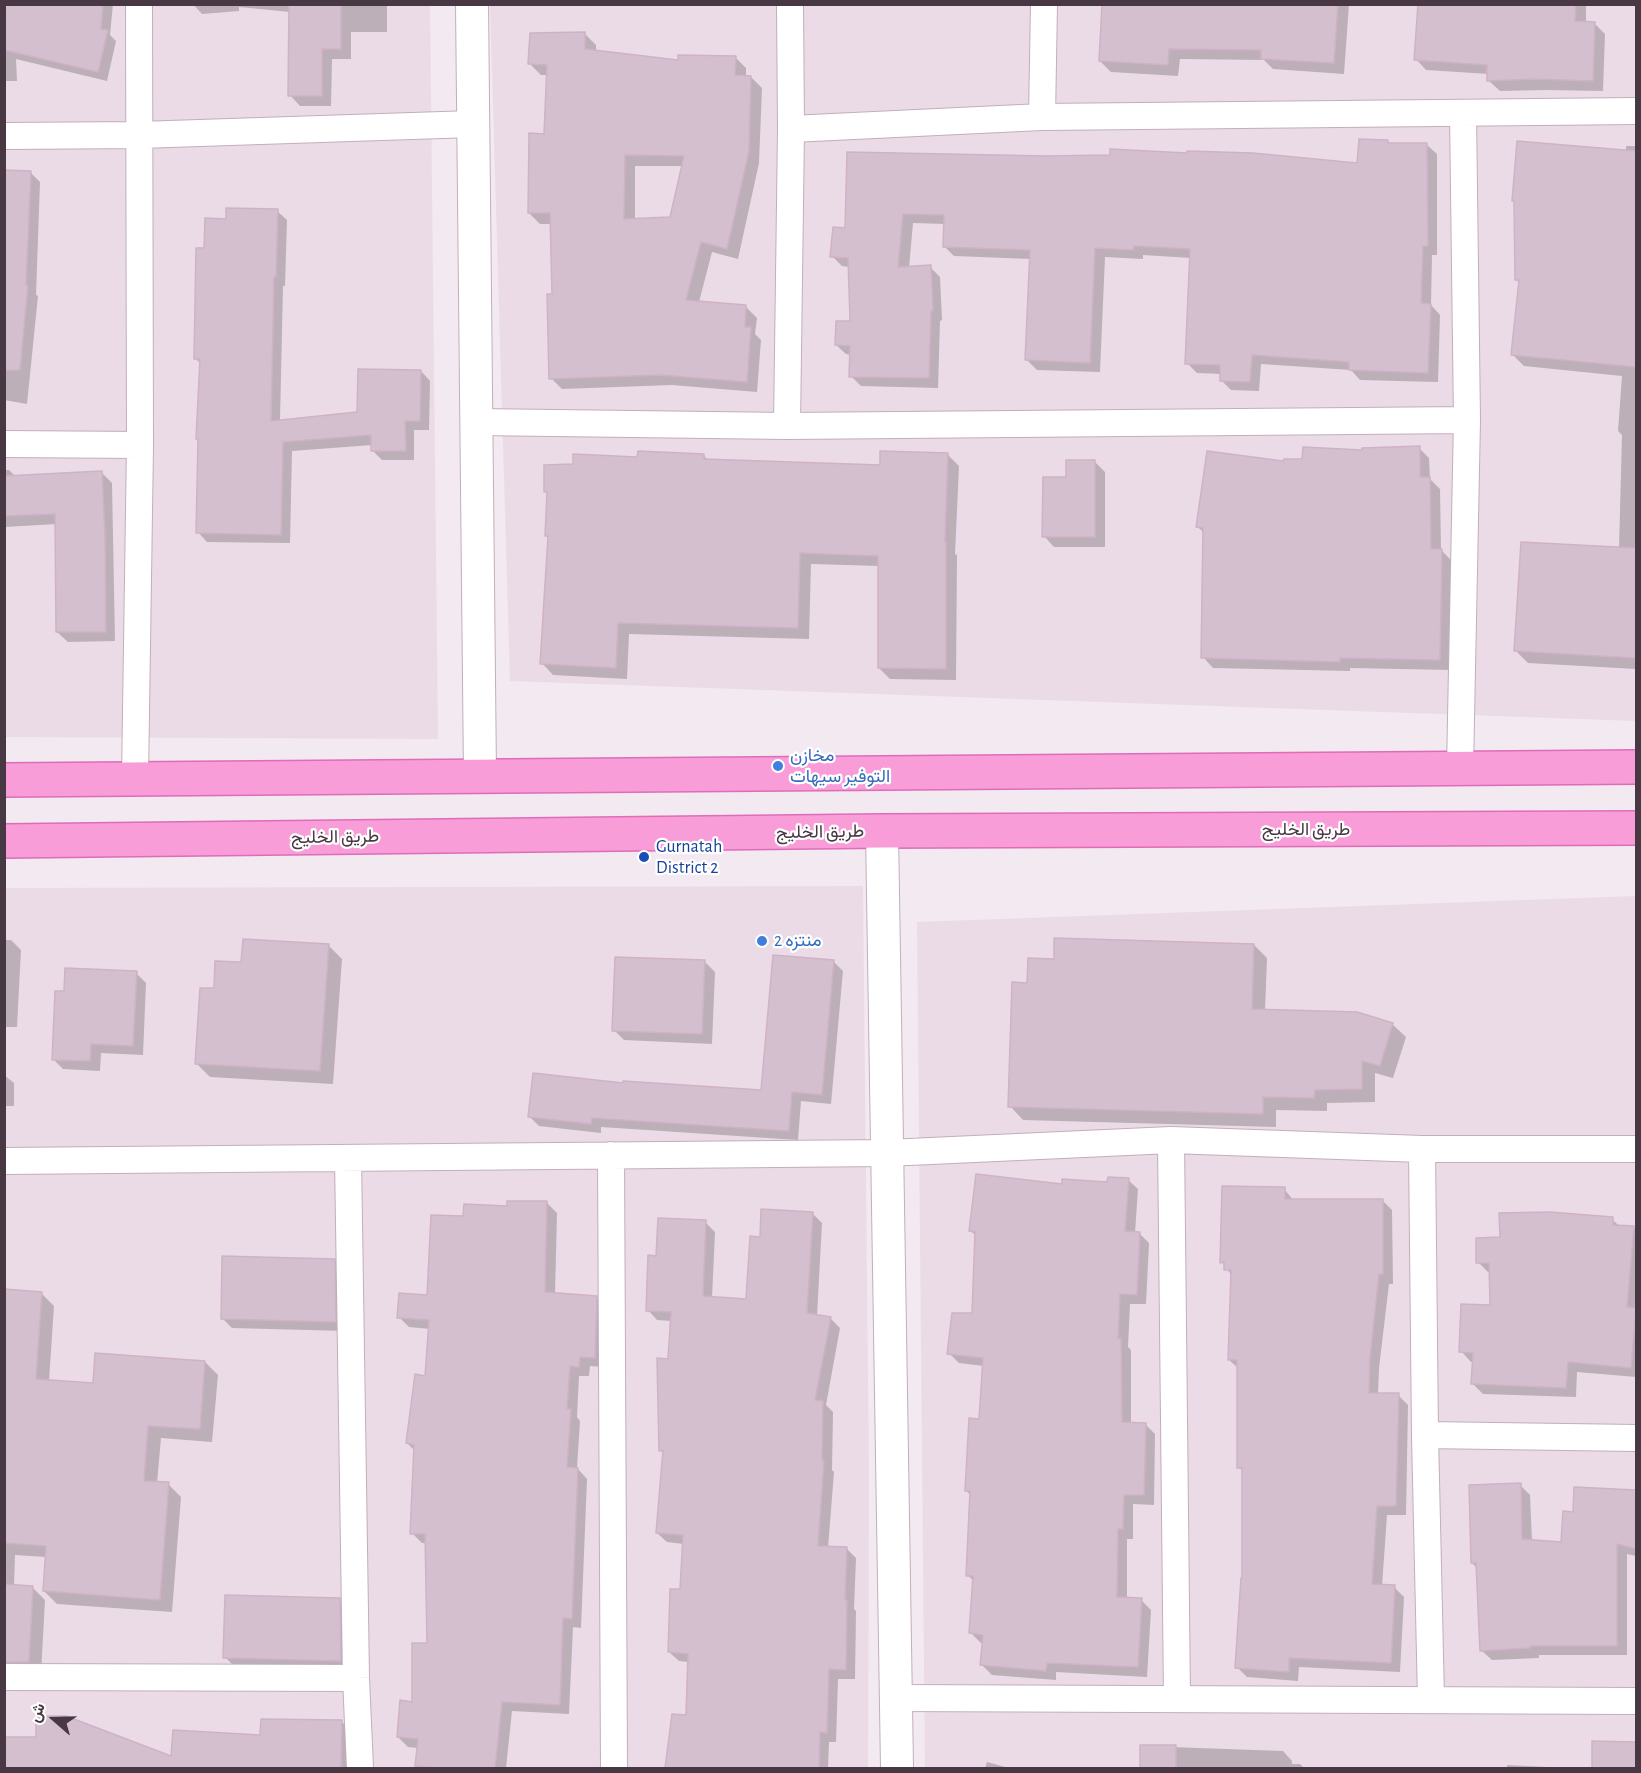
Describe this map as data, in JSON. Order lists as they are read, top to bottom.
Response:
{
  "streets": {
    "main road": ["طريق الخليج"]
  },
  "places": ["مخازن التوفير سيهات", "Gurnatah District 2", "منتزه 2"],
  "north": "left"
}
